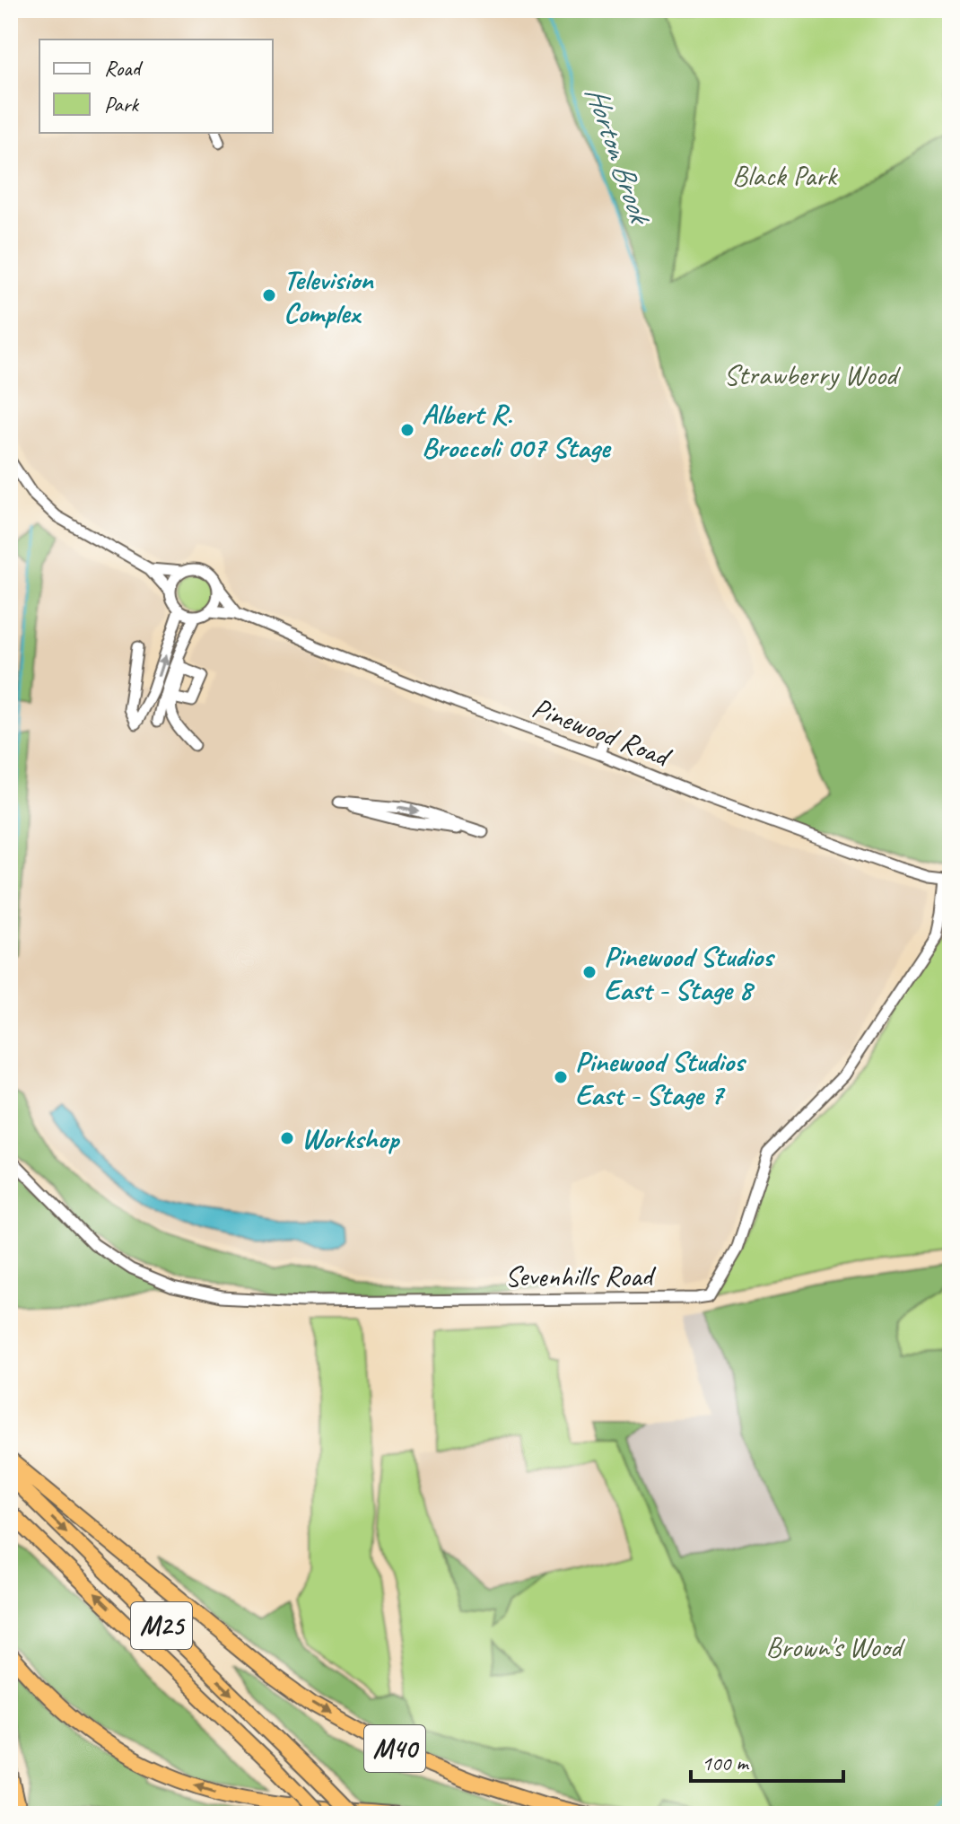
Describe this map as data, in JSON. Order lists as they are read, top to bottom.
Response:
{
  "streets": {
    "highway": ["M25", "M40"],
    "street": ["Pinewood Road", "Sevenhills Road"]
  },
  "crossings": [
    ["Pinewood Road", "Sevenhills Road"]
  ],
  "water": ["Horton Brook"],
  "parks": ["Black Park", "Strawberry Wood", "Brown's Wood"],
  "places": [
    "Television Complex",
    "Albert R. Broccoli 007 Stage",
    "Pinewood Studios East - Stage 8",
    "Pinewood Studios East - Stage 7",
    "Workshop"
  ],
  "legend": ["Road", "Park"],
  "scale_bar": "100 m"
}
